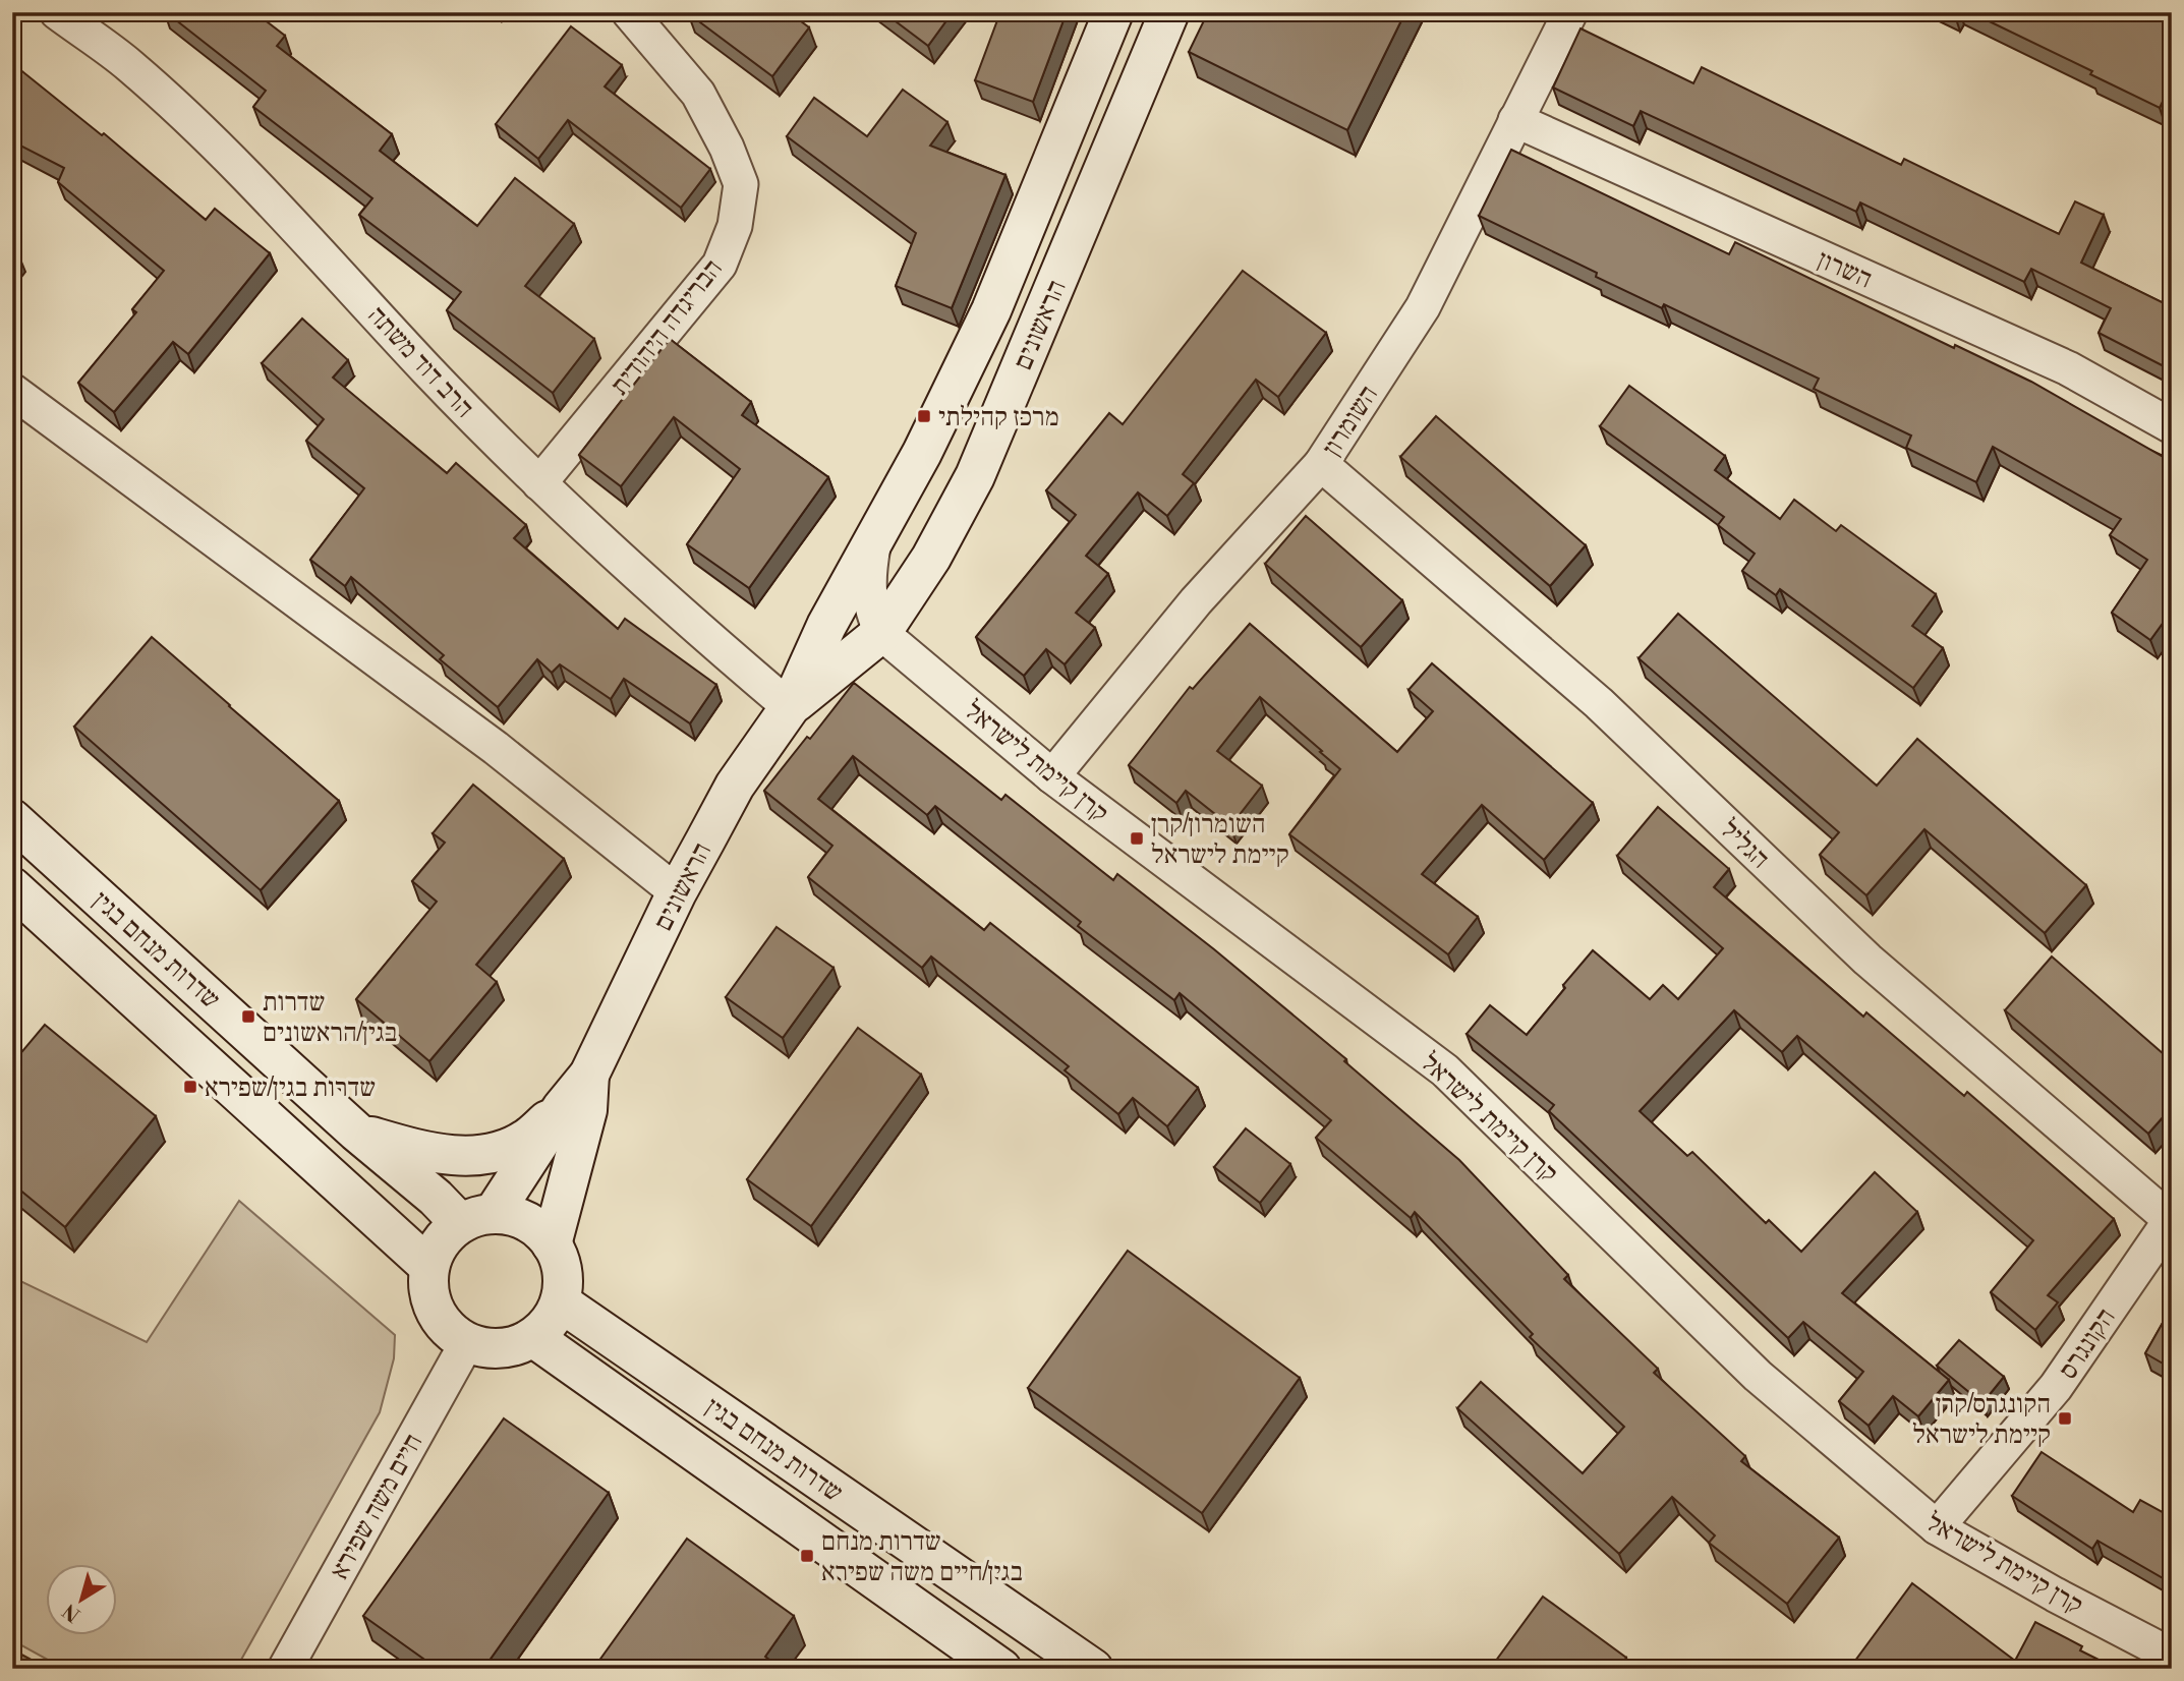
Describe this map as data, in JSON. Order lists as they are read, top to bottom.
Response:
{
  "streets": {
    "street": [
      "השרון",
      "הראשונים",
      "הבריגדה היהודית",
      "הרב דוד משתה",
      "השומרון",
      "קרן קיימת לישראל",
      "הגליל",
      "שדרות מנחם בגין",
      "הקונגרס",
      "חיים משה שפירא"
    ]
  },
  "crossings": [
    ["השרון", "השומרון"],
    ["הראשונים", "הרב דוד משתה"],
    ["הראשונים", "קרן קיימת לישראל"],
    ["הראשונים", "שדרות מנחם בגין"],
    ["הראשונים", "חיים משה שפירא"],
    ["הבריגדה היהודית", "הרב דוד משתה"],
    ["השומרון", "קרן קיימת לישראל"],
    ["השומרון", "הגליל"],
    ["קרן קיימת לישראל", "הקונגרס"],
    ["הגליל", "הקונגרס"],
    ["שדרות מנחם בגין", "חיים משה שפירא"]
  ],
  "places": {
    "transit": [
      "מרכז קהילתי",
      "השומרון/קרן קיימת לישראל",
      "שדרות בגין/הראשונים",
      "שדרות בגין/שפירא",
      "הקונגרס/קרן קיימת לישראל",
      "שדרות מנחם בגין/חיים משה שפירא"
    ]
  },
  "north": "bottom left"
}
